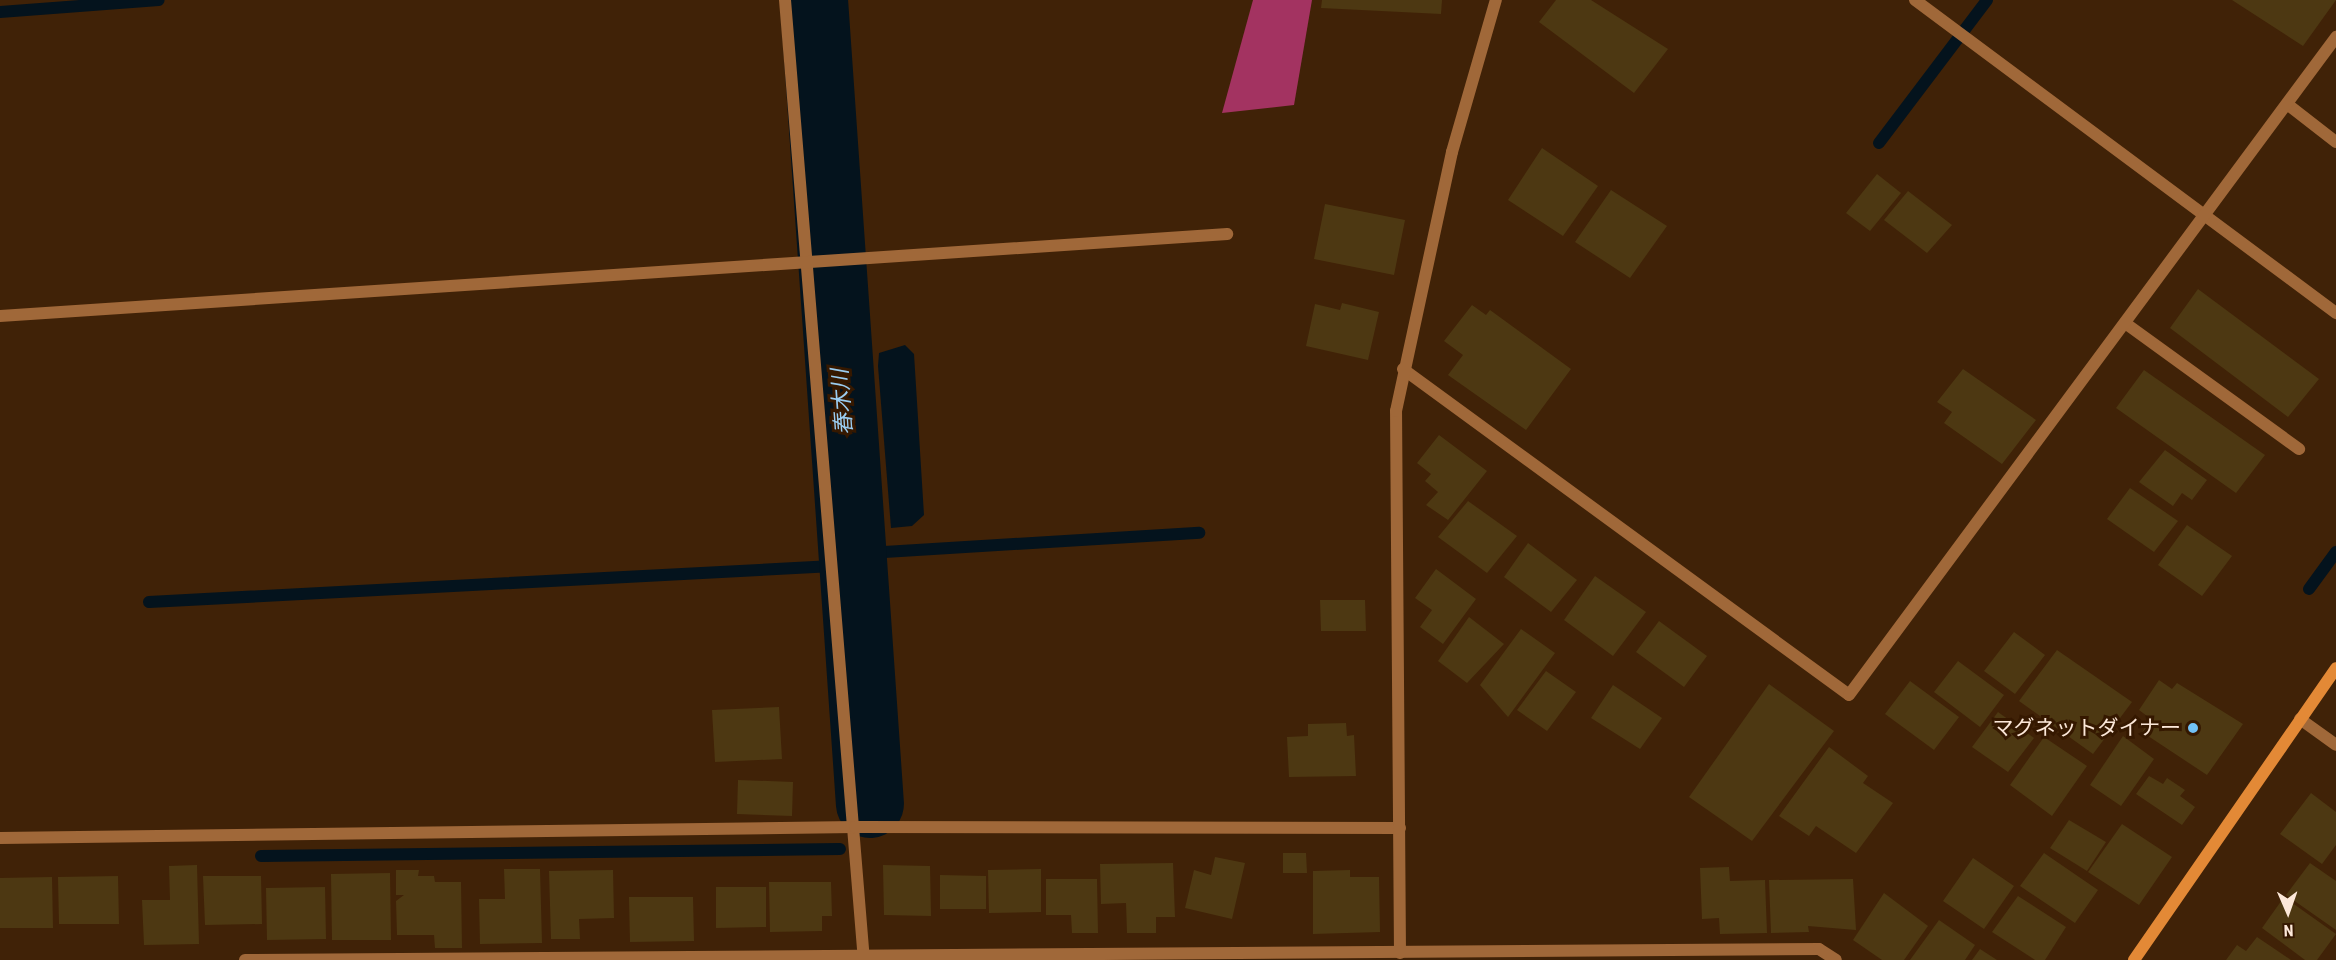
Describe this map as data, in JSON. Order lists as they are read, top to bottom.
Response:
{
  "water": ["春木川"],
  "places": ["マグネットダイナー"],
  "north": "bottom"
}
